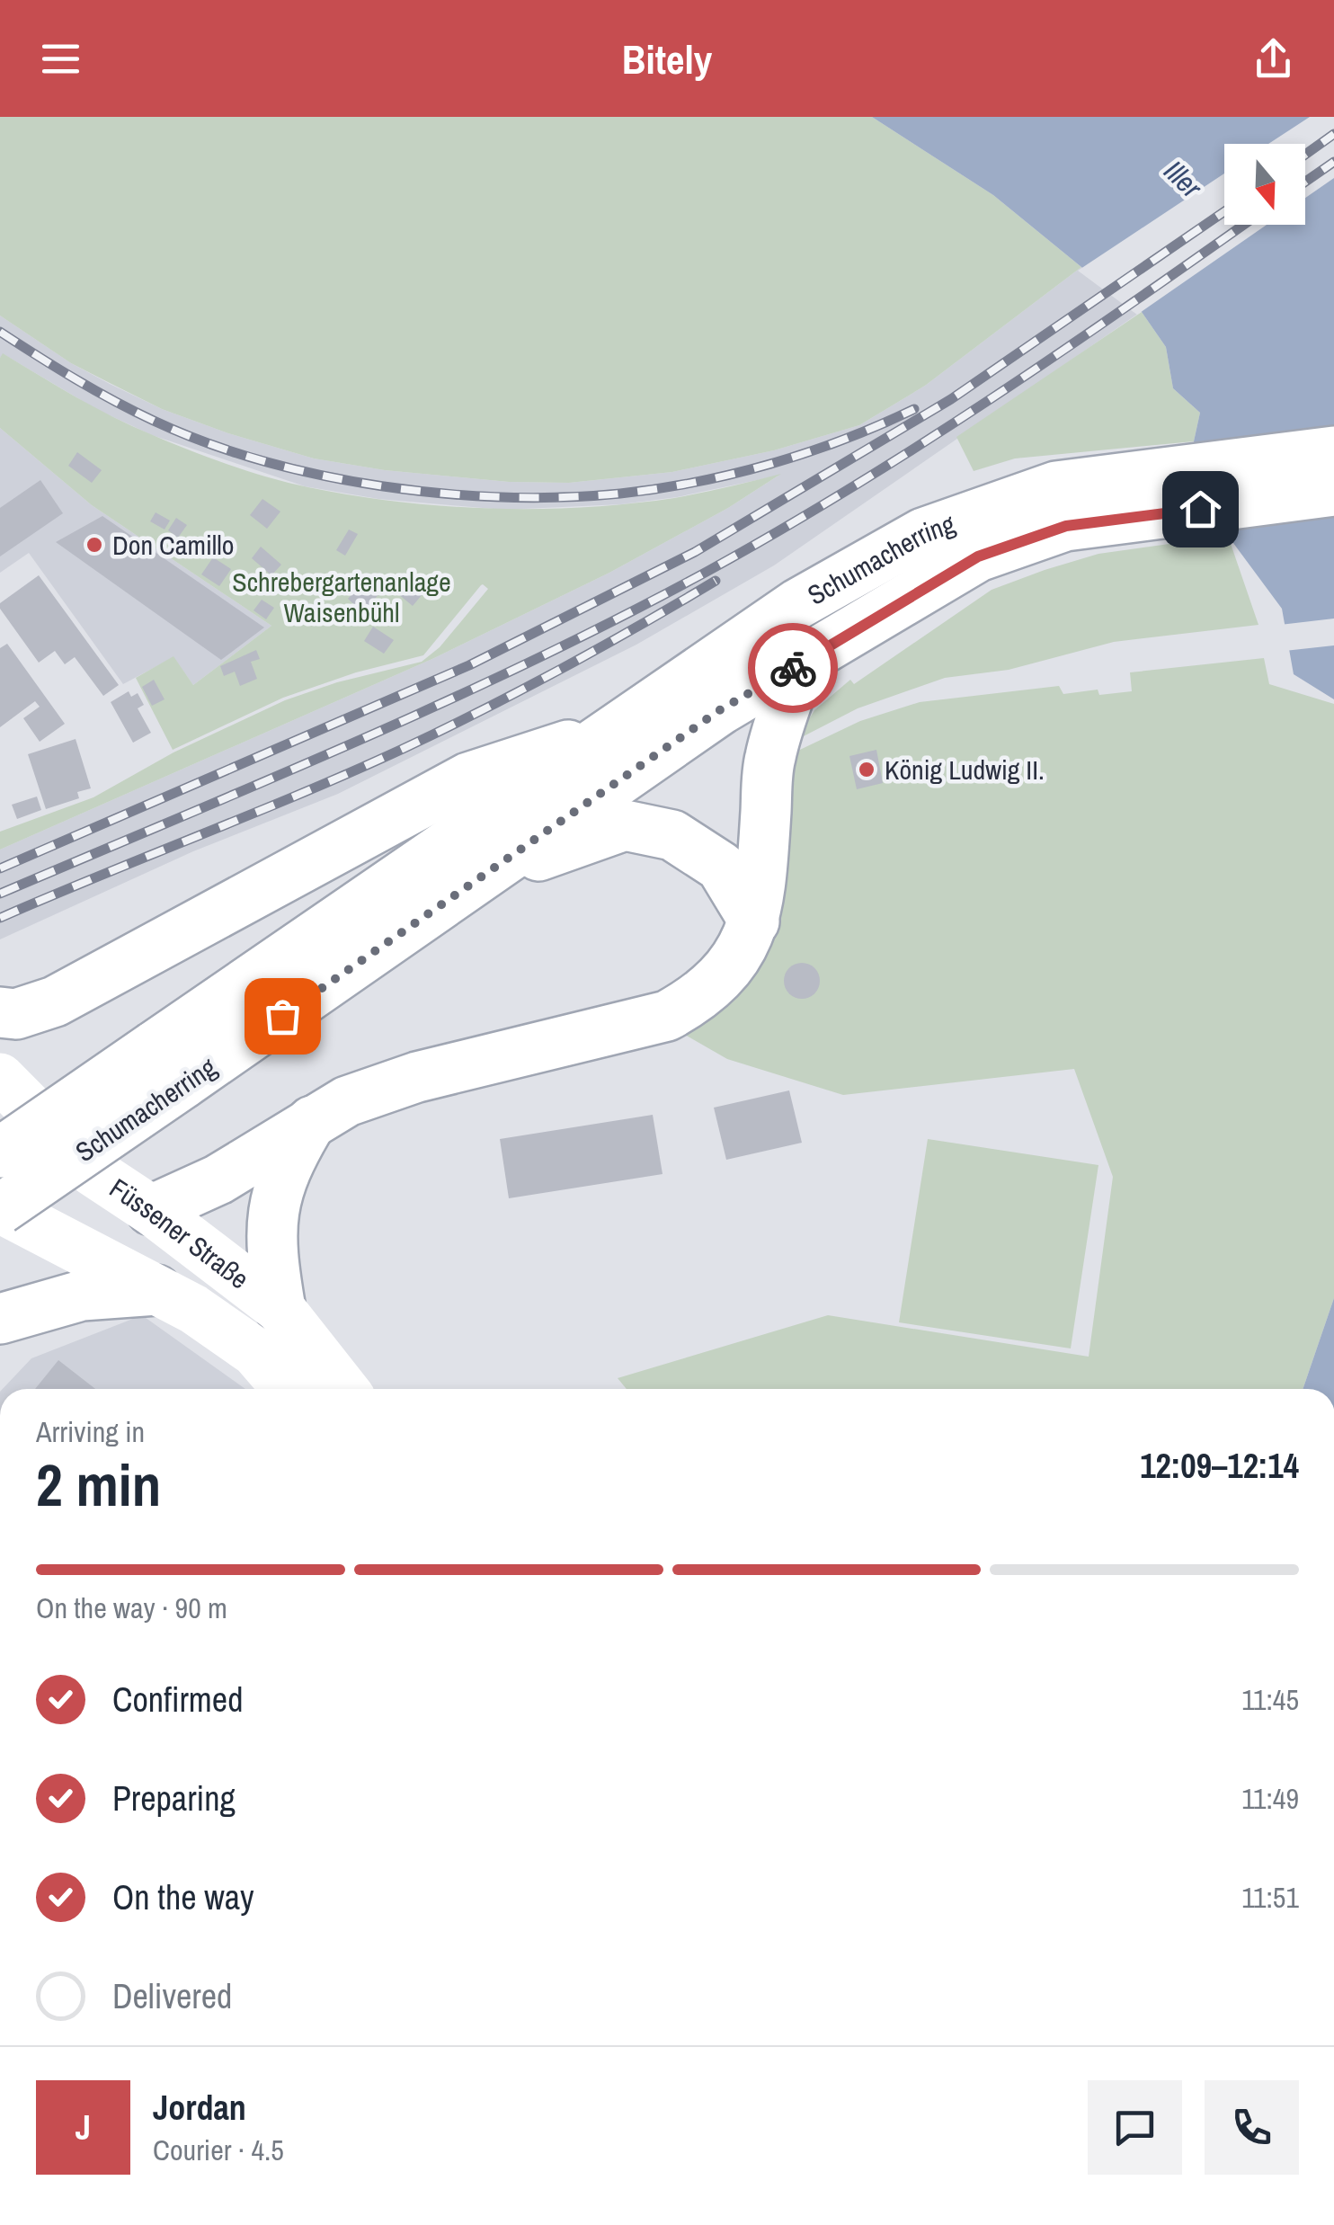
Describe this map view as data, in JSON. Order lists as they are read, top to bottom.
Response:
{
  "streets": {
    "main road": ["Schumacherring", "Füssener Straße"]
  },
  "crossings": [
    ["Schumacherring", "Füssener Straße"]
  ],
  "water": ["Iller"],
  "parks": ["Schrebergartenanlage Waisenbühl"],
  "places": ["Don Camillo", "König Ludwig II."],
  "north": "bottom",
  "page": {
    "header": "Bitely",
    "heading": ["2 min", "Arriving in", "12:09–12:14"],
    "panel": ["Jordan", "Courier · 4.5"],
    "bar": "On the way · 90 m",
    "list": [
      ["Confirmed", "11:45"],
      ["Preparing", "11:49"],
      ["On the way", "11:51"],
      "Delivered"
    ],
    "round": "J"
  }
}
